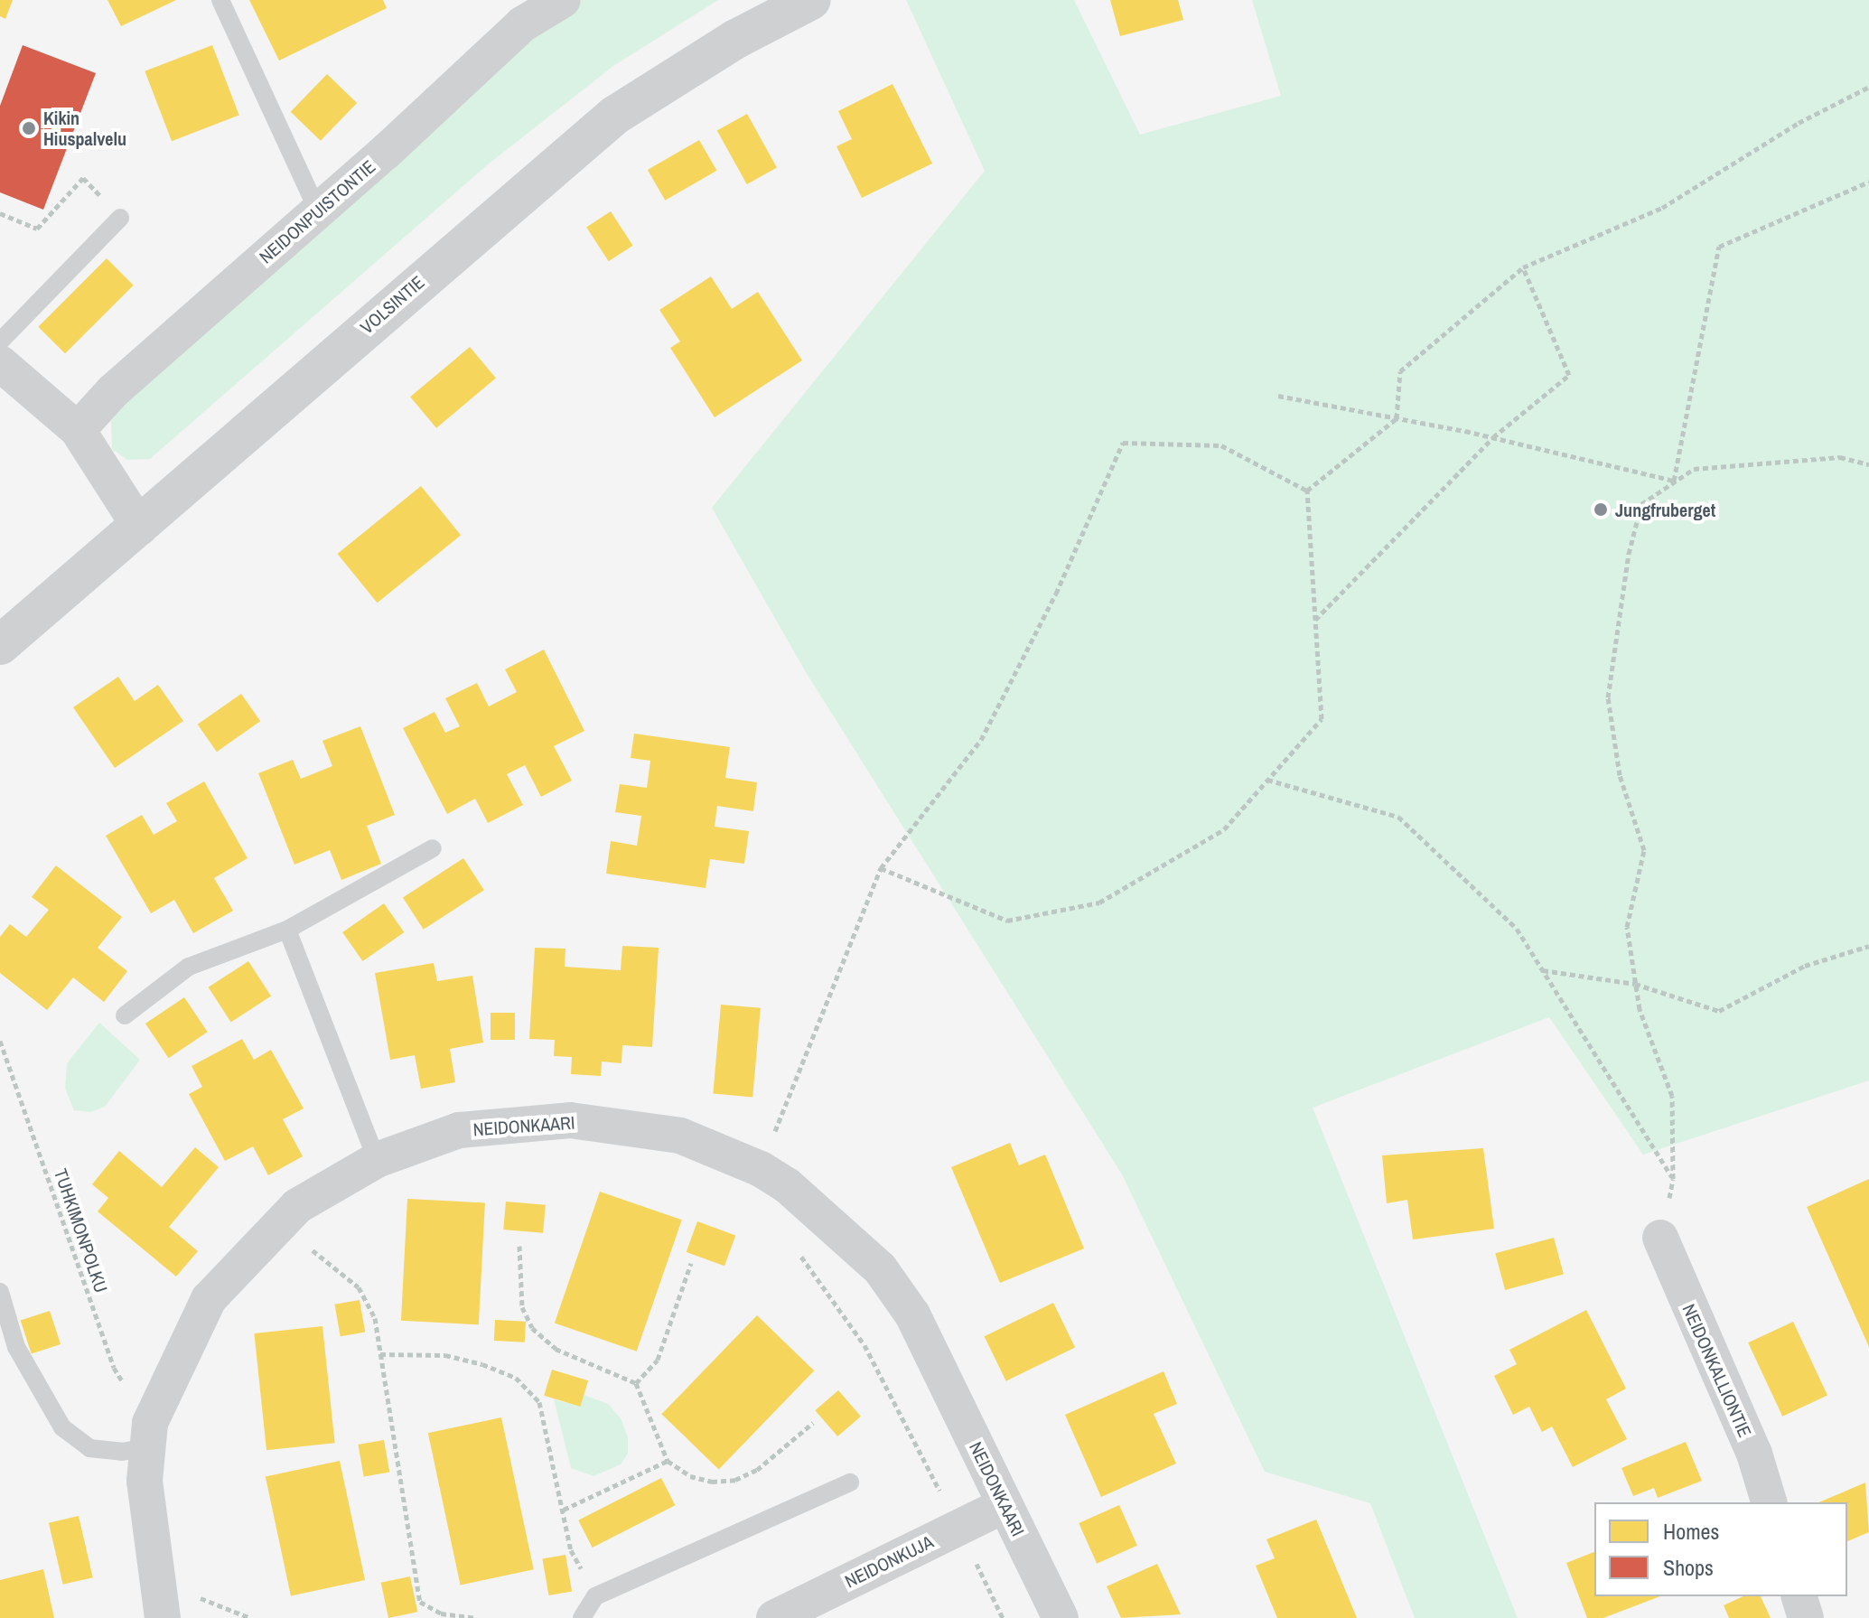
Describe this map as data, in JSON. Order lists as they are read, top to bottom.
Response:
{
  "streets": {
    "street": [
      "NEIDONPUISTONTIE",
      "VOLSINTIE",
      "NEIDONKAARI",
      "NEIDONKALLIONTIE",
      "NEIDONKUJA"
    ],
    "path": ["TUHKIMONPOLKU"]
  },
  "crossings": [
    ["NEIDONKAARI", "TUHKIMONPOLKU"],
    ["NEIDONKAARI", "NEIDONKUJA"]
  ],
  "places": ["Kikin Hiuspalvelu", "Jungfruberget"],
  "legend": ["Homes", "Shops"]
}
